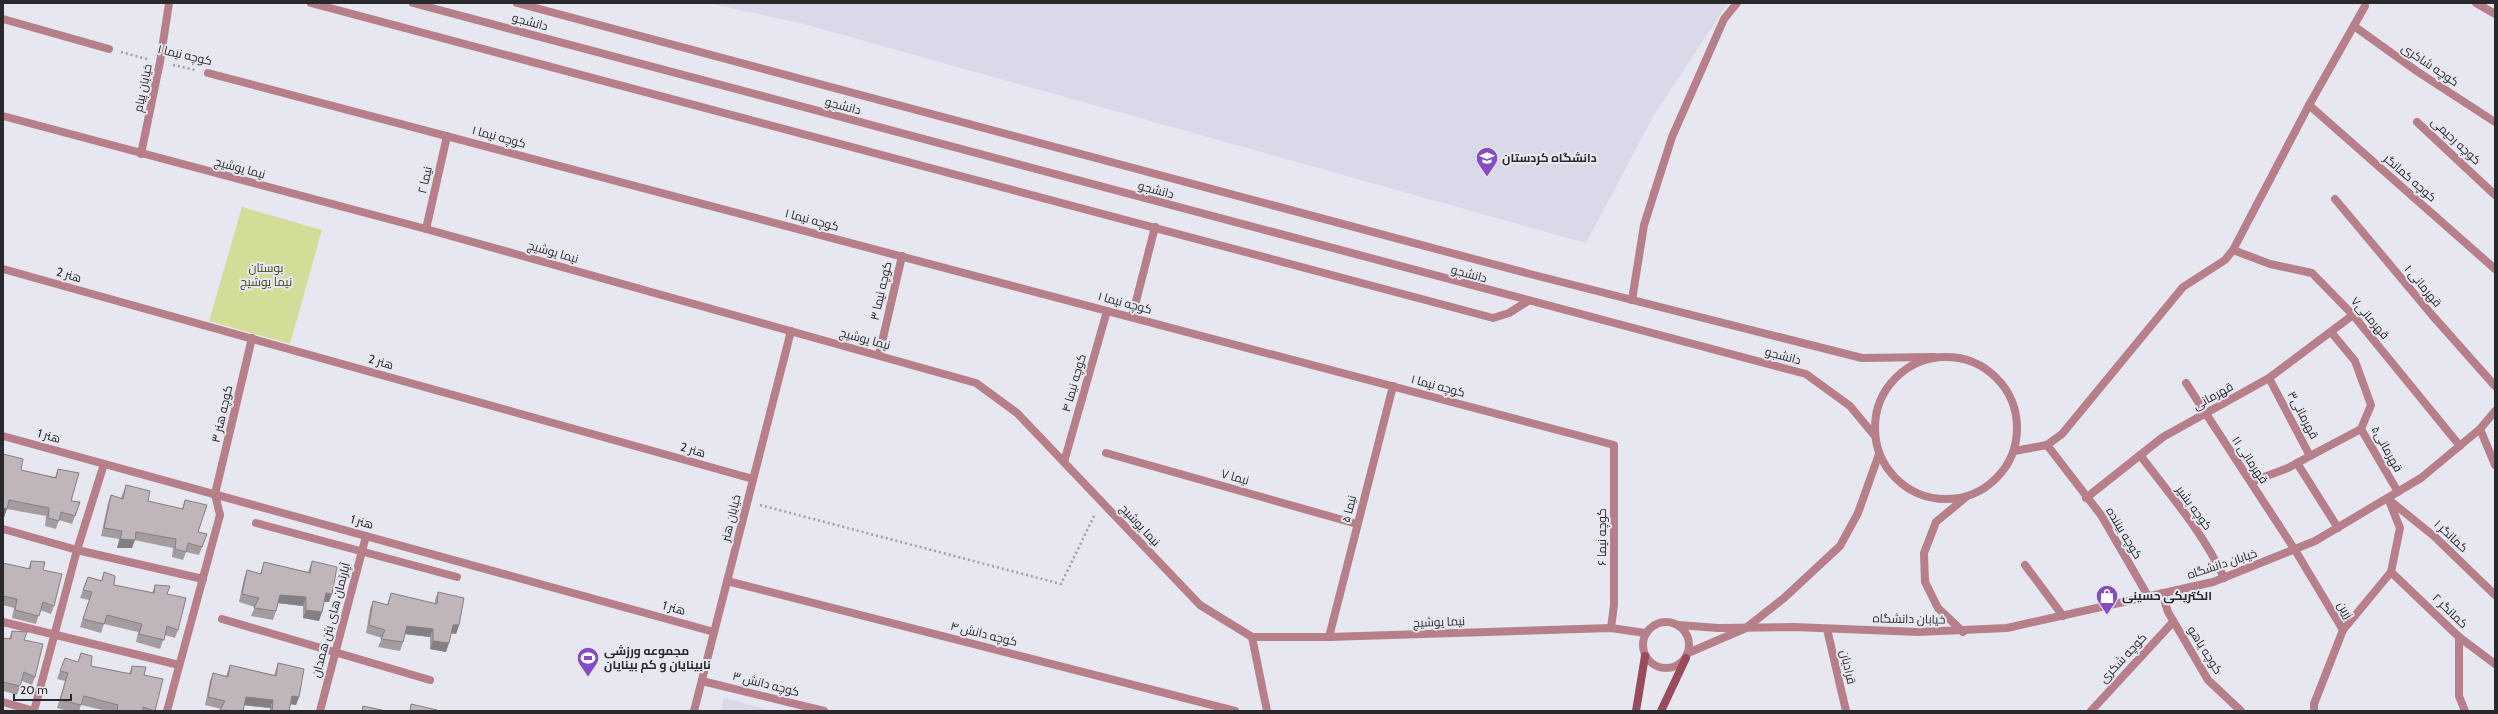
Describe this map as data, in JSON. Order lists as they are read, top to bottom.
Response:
{
  "streets": {
    "street": [
      "دانشجو",
      "کوچه نیما ۱",
      "کوچه شاکری",
      "خیابان پیام",
      "کوچه رحیمی",
      "نیما یوشیج",
      "کوچه کمانگر",
      "نیما ۲",
      "هنر 2",
      "قهرمانی ۱",
      "کوچه نیما ۳",
      "قهرمانی۷",
      "کوچه نیما ۴",
      "قهرمانی",
      "کوچه هنر ۳",
      "قهرمانی۳",
      "هنر 1",
      "قهرمانی۵",
      "قهرمانی ۱۱",
      "نیما ۷",
      "کوچه بشیر",
      "نیما ۵",
      "خیابان هنر",
      "کوچه بیننده",
      "کمانگر ۱",
      "کوچه نیما ۶",
      "خیابان دانشگاه",
      "زرین",
      "کمانگر ۲",
      "آپارتمان های بتن همدان",
      "کوچه دانش ۴",
      "کوچه یاهو",
      "کوچه شکری",
      "قرادیان",
      "کوچه دانش ۳"
    ]
  },
  "crossings": [
    ["کوچه نیما ۱", "خیابان پیام"],
    ["کوچه نیما ۱", "نیما ۲"],
    ["کوچه نیما ۱", "کوچه نیما ۳"],
    ["کوچه نیما ۱", "کوچه نیما ۴"],
    ["کوچه نیما ۱", "نیما ۵"],
    ["کوچه نیما ۱", "کوچه نیما ۶"],
    ["خیابان پیام", "نیما یوشیج"],
    ["نیما یوشیج", "نیما ۲"],
    ["نیما یوشیج", "کوچه نیما ۳"],
    ["نیما یوشیج", "کوچه نیما ۴"],
    ["نیما یوشیج", "نیما ۵"],
    ["نیما یوشیج", "خیابان هنر"],
    ["نیما یوشیج", "کوچه نیما ۶"],
    ["نیما یوشیج", "خیابان دانشگاه"],
    ["هنر 2", "کوچه هنر ۳"],
    ["هنر 2", "خیابان هنر"],
    ["قهرمانی۷", "قهرمانی"],
    ["قهرمانی۷", "خیابان دانشگاه"],
    ["قهرمانی", "قهرمانی۳"],
    ["قهرمانی", "قهرمانی۵"],
    ["قهرمانی", "قهرمانی ۱۱"],
    ["قهرمانی", "کوچه بشیر"],
    ["قهرمانی", "کوچه بیننده"],
    ["کوچه هنر ۳", "هنر 1"],
    ["قهرمانی۳", "قهرمانی۵"],
    ["هنر 1", "خیابان هنر"],
    ["هنر 1", "آپارتمان های بتن همدان"],
    ["قهرمانی۵", "خیابان دانشگاه"],
    ["قهرمانی ۱۱", "خیابان دانشگاه"],
    ["قهرمانی ۱۱", "زرین"],
    ["نیما ۷", "نیما ۵"],
    ["کوچه بشیر", "خیابان دانشگاه"],
    ["خیابان هنر", "کوچه دانش ۴"],
    ["خیابان هنر", "کوچه دانش ۳"],
    ["کوچه بیننده", "خیابان دانشگاه"],
    ["کمانگر ۱", "خیابان دانشگاه"],
    ["خیابان دانشگاه", "زرین"],
    ["خیابان دانشگاه", "کوچه یاهو"],
    ["خیابان دانشگاه", "قرادیان"],
    ["کوچه یاهو", "کوچه شکری"]
  ],
  "parks": ["بوستان نیما یوشیج"],
  "places": {
    "school or university": ["دانشگاه کردستان"],
    "shop": ["الکتریکی حسینی"],
    "sports": ["مجموعه ورزشی نابینایان و کم بینایان"]
  },
  "scale_bar": "20 m"
}
